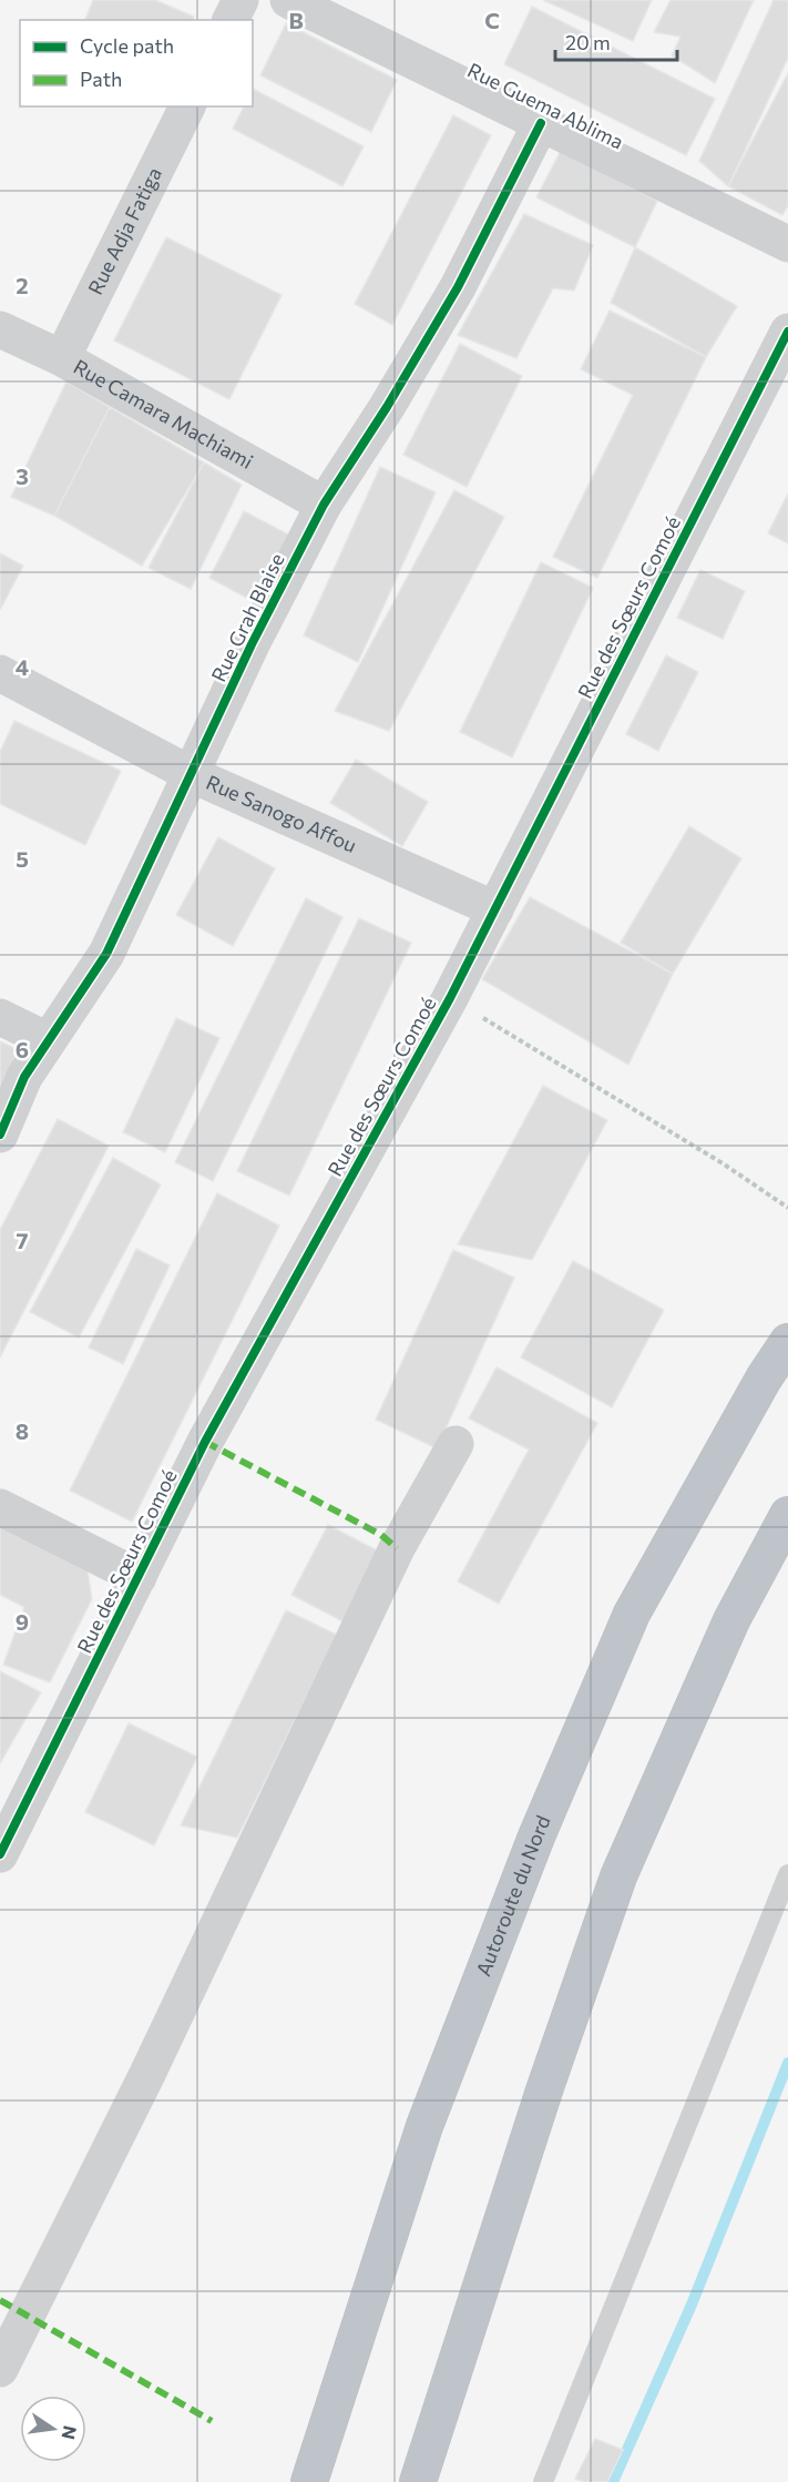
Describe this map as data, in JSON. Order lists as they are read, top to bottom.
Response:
{
  "streets": {
    "highway": ["Autoroute du Nord"],
    "street": [
      "Rue Guema Ablima",
      "Rue Adja Fatiga",
      "Rue Camara Machiami",
      "Rue des Sœurs Comoé",
      "Rue Grah Blaise",
      "Rue Sanogo Affou"
    ]
  },
  "crossings": [
    ["Rue Guema Ablima", "Rue Grah Blaise"],
    ["Rue Adja Fatiga", "Rue Camara Machiami"],
    ["Rue Camara Machiami", "Rue Grah Blaise"],
    ["Rue des Sœurs Comoé", "Rue Sanogo Affou"],
    ["Rue Grah Blaise", "Rue Sanogo Affou"]
  ],
  "legend": ["Cycle path", "Path"],
  "scale_bar": "20 m",
  "north": "right",
  "grid": {
    "columns": ["B", "C"],
    "rows": [
      "2",
      "3",
      "4",
      "5",
      "6",
      "7",
      "8",
      "9"
    ]
  }
}
